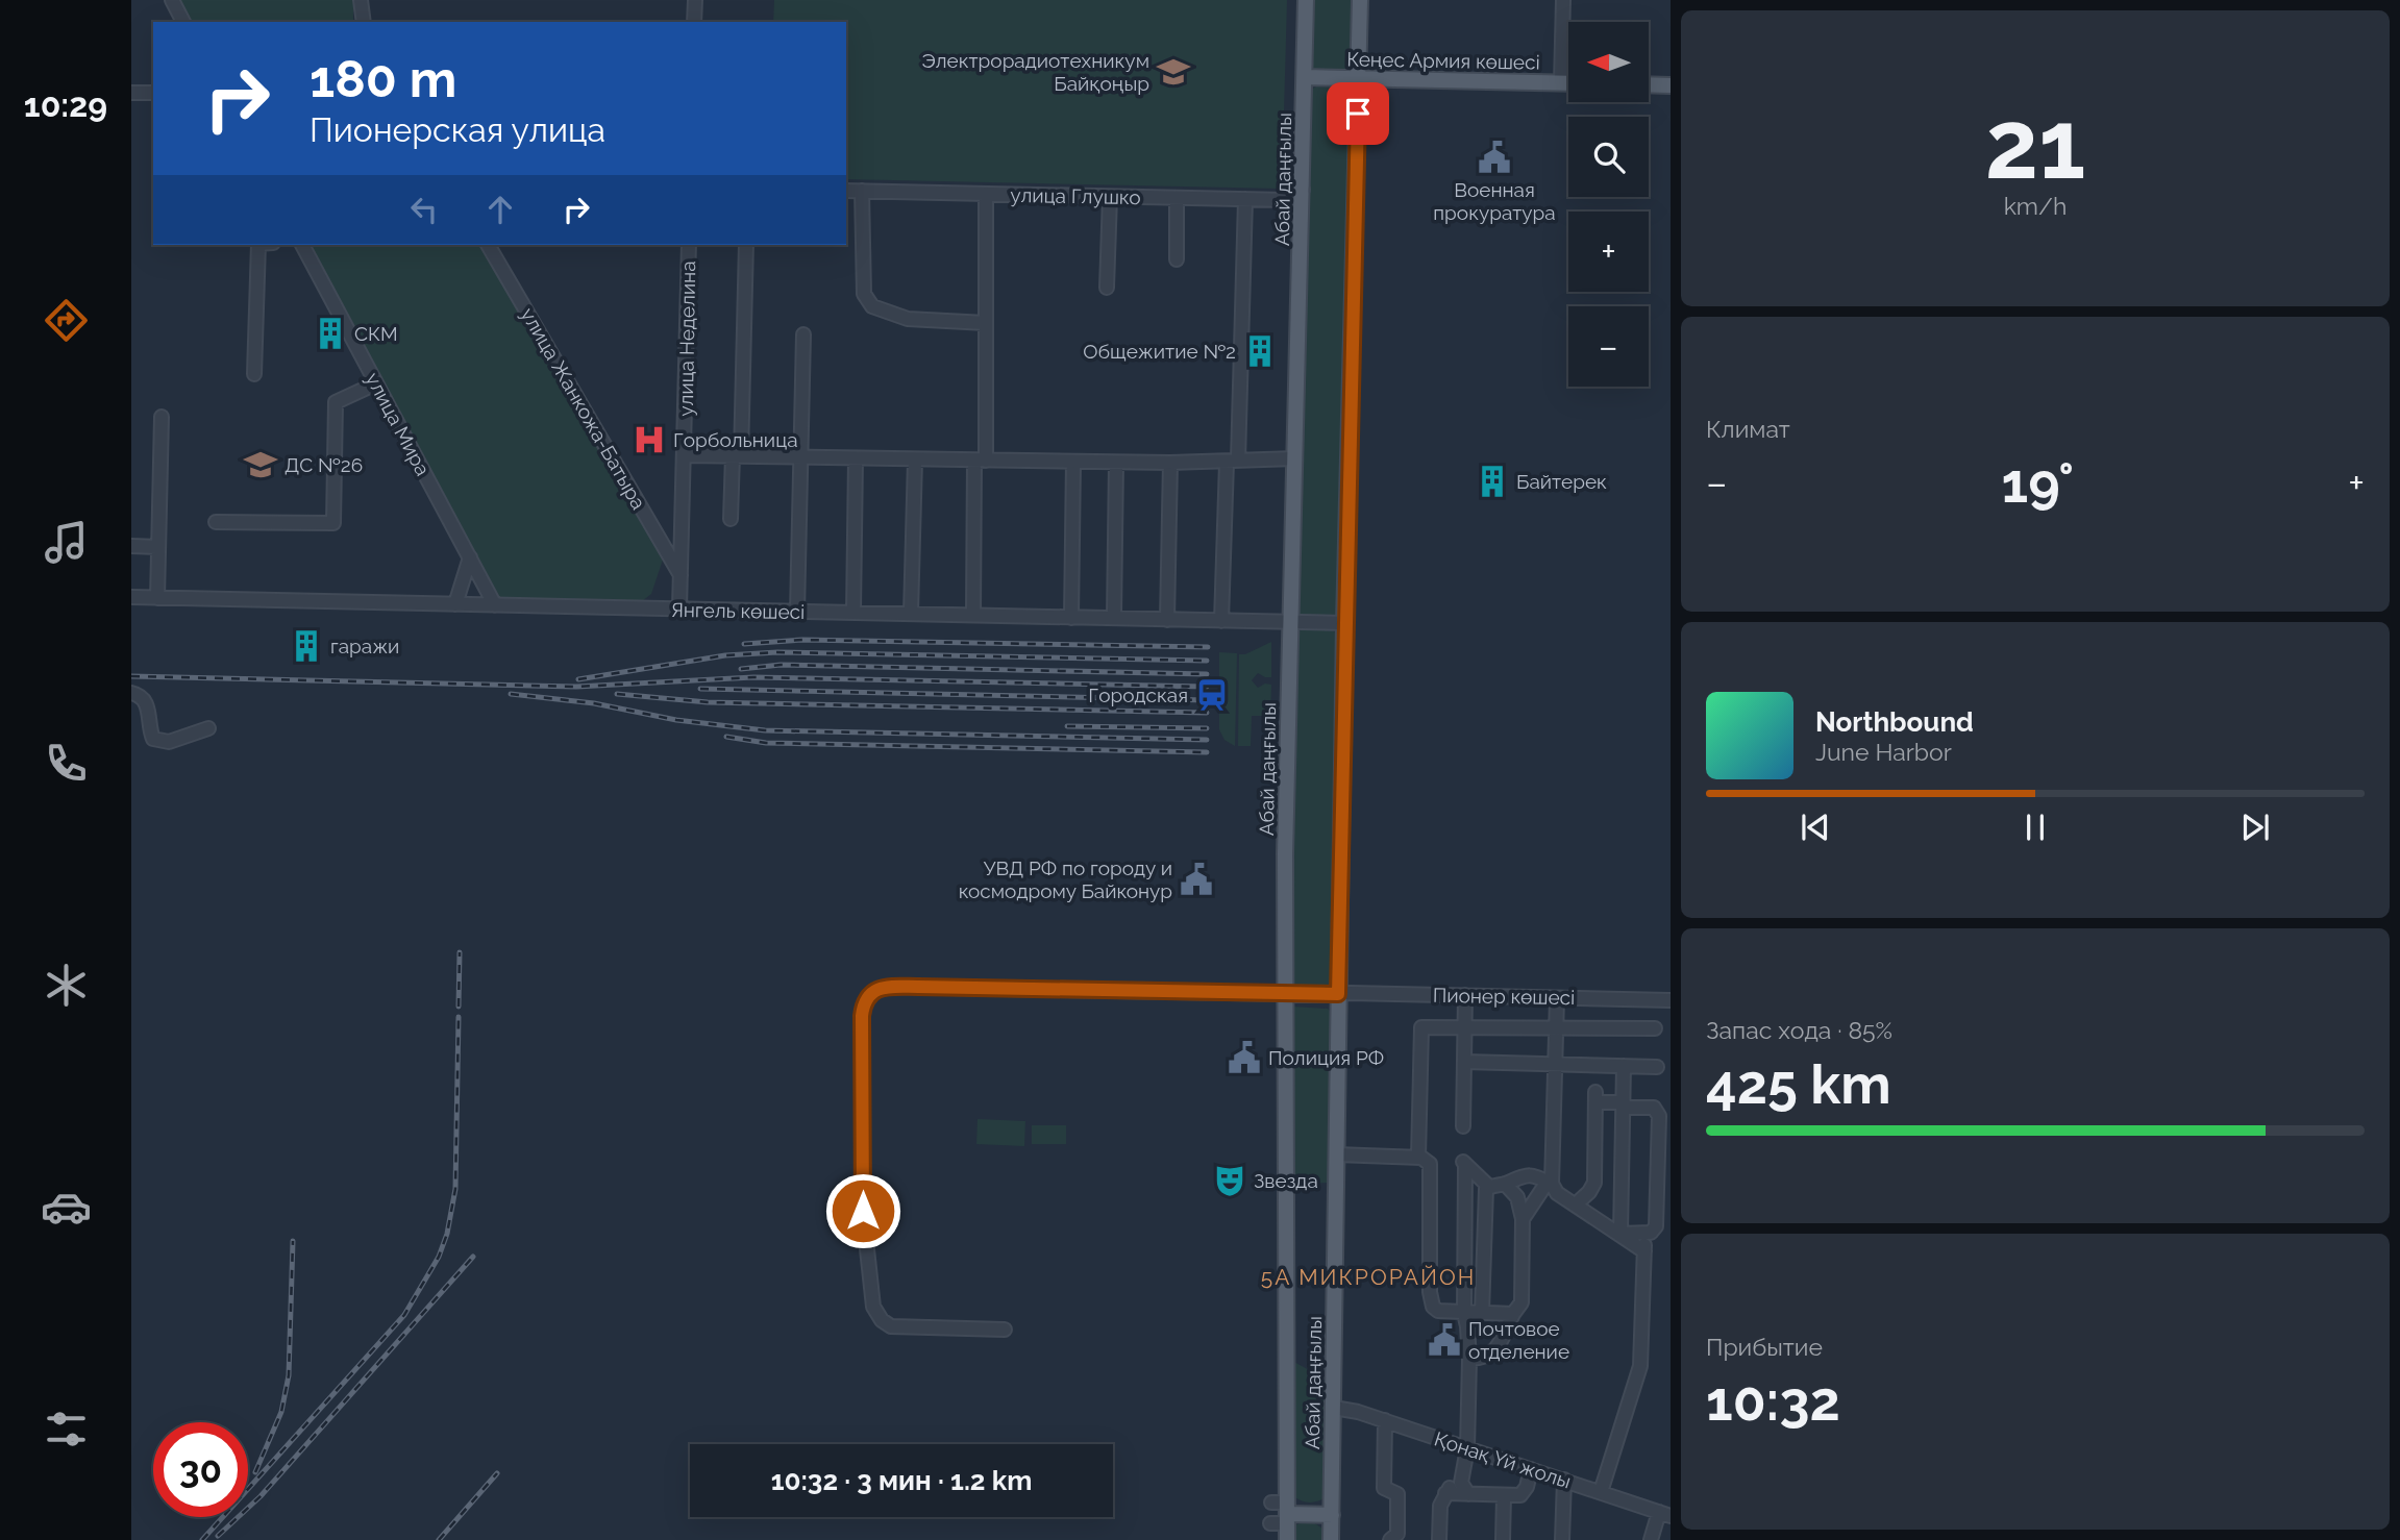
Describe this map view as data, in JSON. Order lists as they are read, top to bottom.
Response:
{
  "streets": {
    "main road": ["Кеңес Армия көшесі", "Абай даңғылы"],
    "street": [
      "улица Глушко",
      "улица Неделина",
      "улица Жанкожа-Батыра",
      "улица Мира",
      "Янгель көшесі",
      "Пионер көшесі",
      "Қонақ Үй жолы"
    ]
  },
  "crossings": [
    ["Кеңес Армия көшесі", "Абай даңғылы"],
    ["Абай даңғылы", "улица Глушко"],
    ["Абай даңғылы", "Янгель көшесі"],
    ["Абай даңғылы", "Пионер көшесі"],
    ["Абай даңғылы", "Қонақ Үй жолы"],
    ["улица Неделина", "улица Жанкожа-Батыра"],
    ["улица Неделина", "Янгель көшесі"],
    ["улица Мира", "Янгель көшесі"]
  ],
  "districts": ["5А МИКРОРАЙОН"],
  "places": {
    "school or university": ["Электрорадиотехникум Байқоңыр", "ДС №26"],
    "public building": [
      "Военная прокуратура",
      "УВД РФ по городу и космодрому Байконур",
      "Полиция РФ",
      "Почтовое отделение"
    ],
    "building": [
      "СКМ",
      "Общежитие №2",
      "Байтерек",
      "гаражи"
    ],
    "hospital": ["Горбольница"],
    "station": ["Городская"],
    "theatre": ["Звезда"]
  },
  "north": "left",
  "page": {
    "tabs": "10:29",
    "tile": [
      ["21", "km/h"],
      "Климат",
      ["Запас хода · 85%", "425 km"],
      ["Прибытие", "10:32"]
    ],
    "map_buttons": ["+", "−"],
    "turn": ["180 m", "Пионерская улица"],
    "heat": ["−", "19°", "+"],
    "song": ["Northbound", "June Harbor"],
    "limit": "30",
    "trip": "10:32 · 3 мин · 1.2 km"
  }
}
